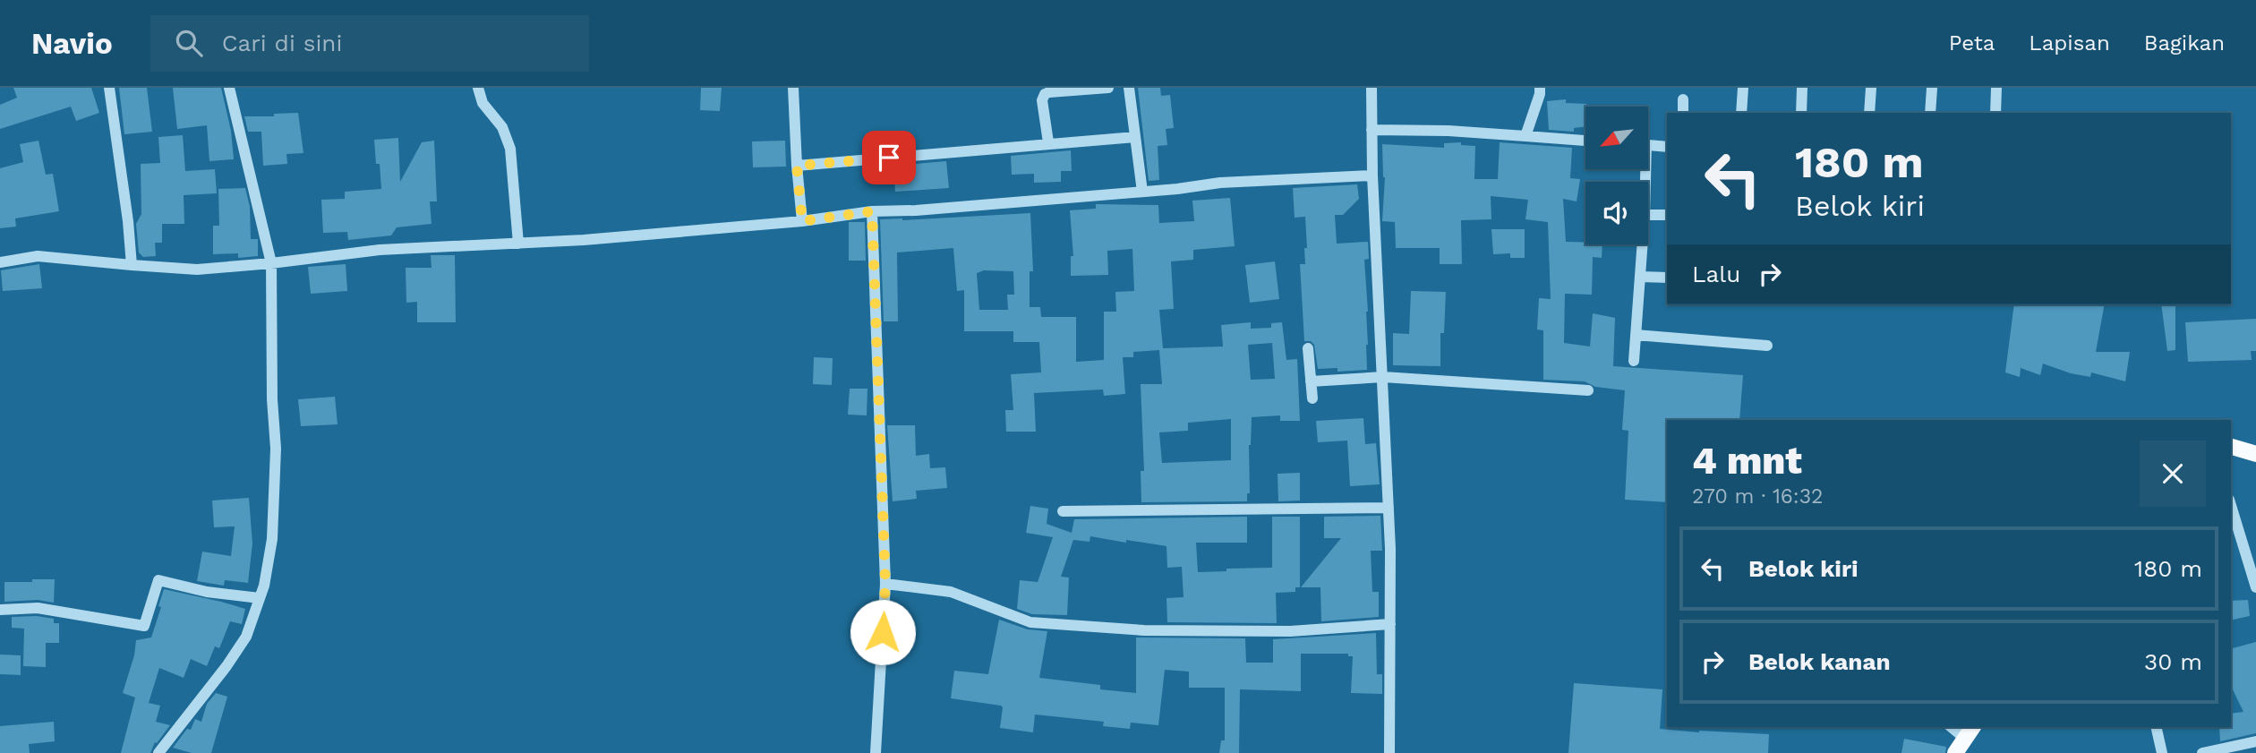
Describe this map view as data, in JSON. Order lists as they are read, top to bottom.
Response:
{
  "north": "bottom left",
  "page": {
    "header": "Navio",
    "search": "Cari di sini",
    "nav": ["Peta", "Lapisan", "Bagikan"],
    "turn": ["180 m", "Belok kiri"],
    "then": "Lalu",
    "heading": ["4 mnt", "270 m · 16:32"],
    "list": [
      {
        "name": "Belok kiri",
        "value": "180 m"
      },
      {
        "name": "Belok kanan",
        "value": "30 m"
      }
    ]
  }
}
